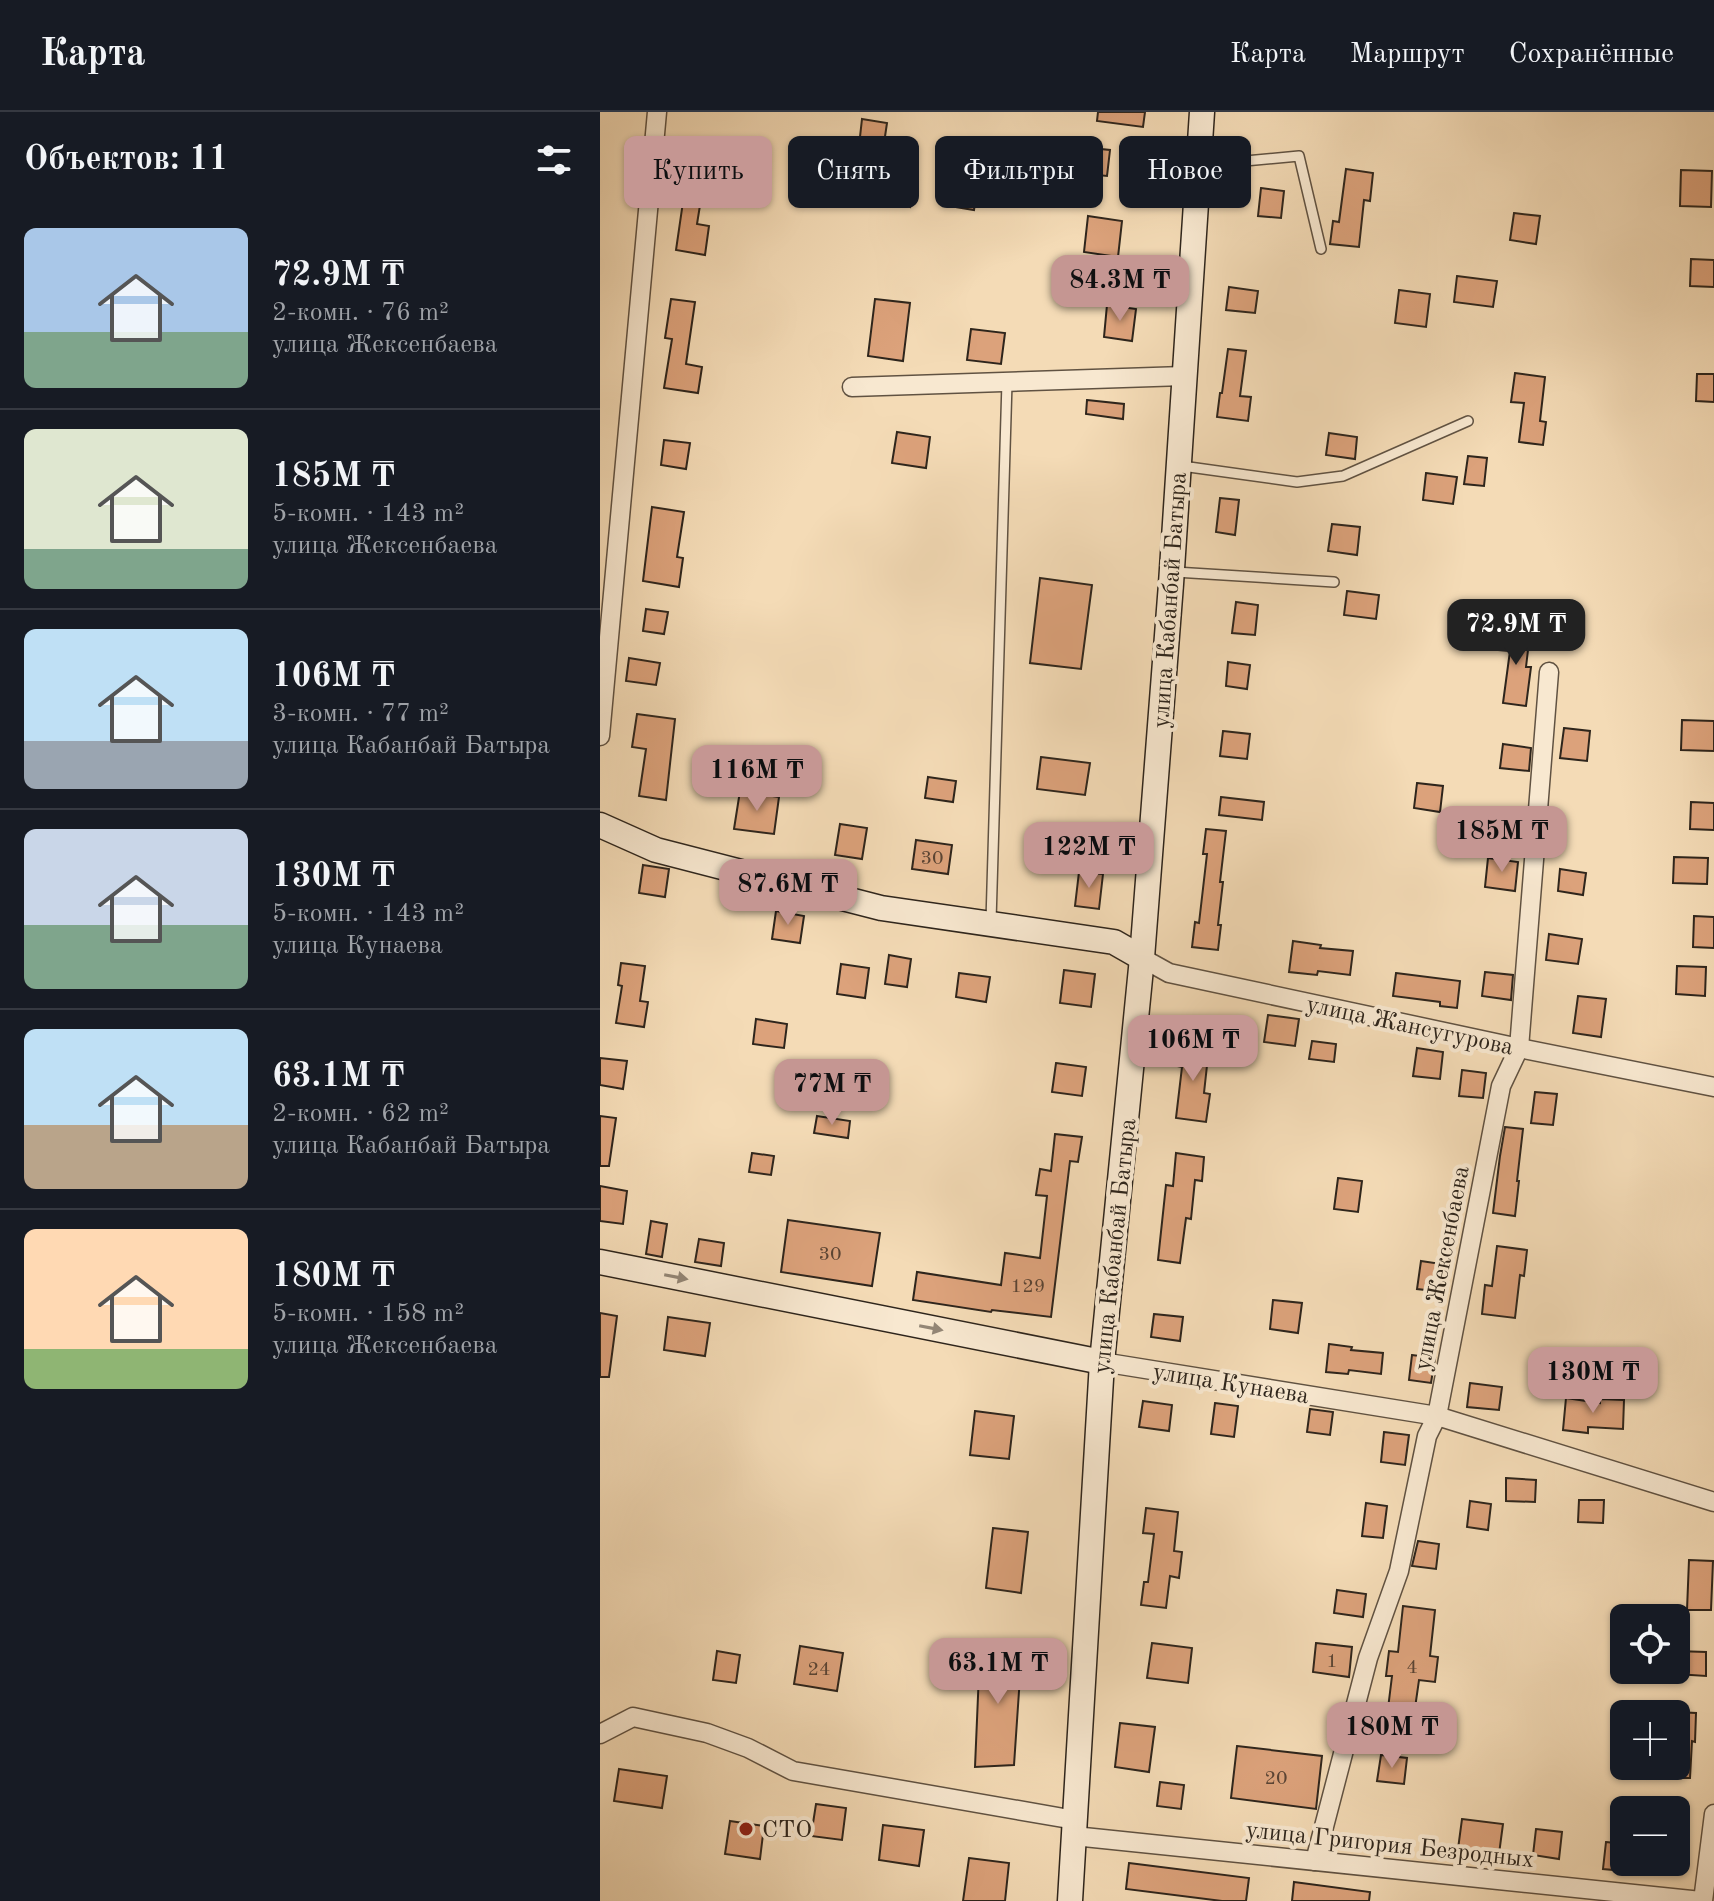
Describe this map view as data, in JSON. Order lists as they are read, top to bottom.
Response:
{
  "streets": {
    "street": [
      "улица Кабанбай Батыра",
      "улица Жансугурова",
      "улица Жексенбаева",
      "улица Кунаева",
      "улица Григория Безродных"
    ]
  },
  "crossings": [
    ["улица Кабанбай Батыра", "улица Жансугурова"],
    ["улица Кабанбай Батыра", "улица Кунаева"],
    ["улица Кабанбай Батыра", "улица Григория Безродных"],
    ["улица Жансугурова", "улица Жексенбаева"],
    ["улица Жексенбаева", "улица Кунаева"],
    ["улица Жексенбаева", "улица Григория Безродных"]
  ],
  "one_way": ["улица Кунаева"],
  "places": ["СТО"],
  "house_numbers": [
    "30",
    "30",
    "129",
    "1",
    "4",
    "24",
    "20"
  ],
  "page": {
    "header": "Карта",
    "nav": ["Карта", "Маршрут", "Сохранённые"],
    "heading": "Объектов: 11",
    "chip": [
      "Купить",
      "Снять",
      "Фильтры",
      "Новое"
    ],
    "list": [
      {
        "name": "72.9M ₸",
        "note": "2-комн. · 76 m² · улица Жексенбаева"
      },
      {
        "name": "185M ₸",
        "note": "5-комн. · 143 m² · улица Жексенбаева"
      },
      {
        "name": "106M ₸",
        "note": "3-комн. · 77 m² · улица Кабанбай Батыра"
      },
      {
        "name": "130M ₸",
        "note": "5-комн. · 143 m² · улица Кунаева"
      },
      {
        "name": "63.1M ₸",
        "note": "2-комн. · 62 m² · улица Кабанбай Батыра"
      },
      {
        "name": "180M ₸",
        "note": "5-комн. · 158 m² · улица Жексенбаева"
      }
    ],
    "price": [
      "84.3M ₸",
      "72.9M ₸",
      "116M ₸",
      "185M ₸",
      "122M ₸",
      "87.6M ₸",
      "106M ₸",
      "77M ₸",
      "130M ₸",
      "63.1M ₸",
      "180M ₸"
    ],
    "map_buttons": ["+", "−"]
  }
}
